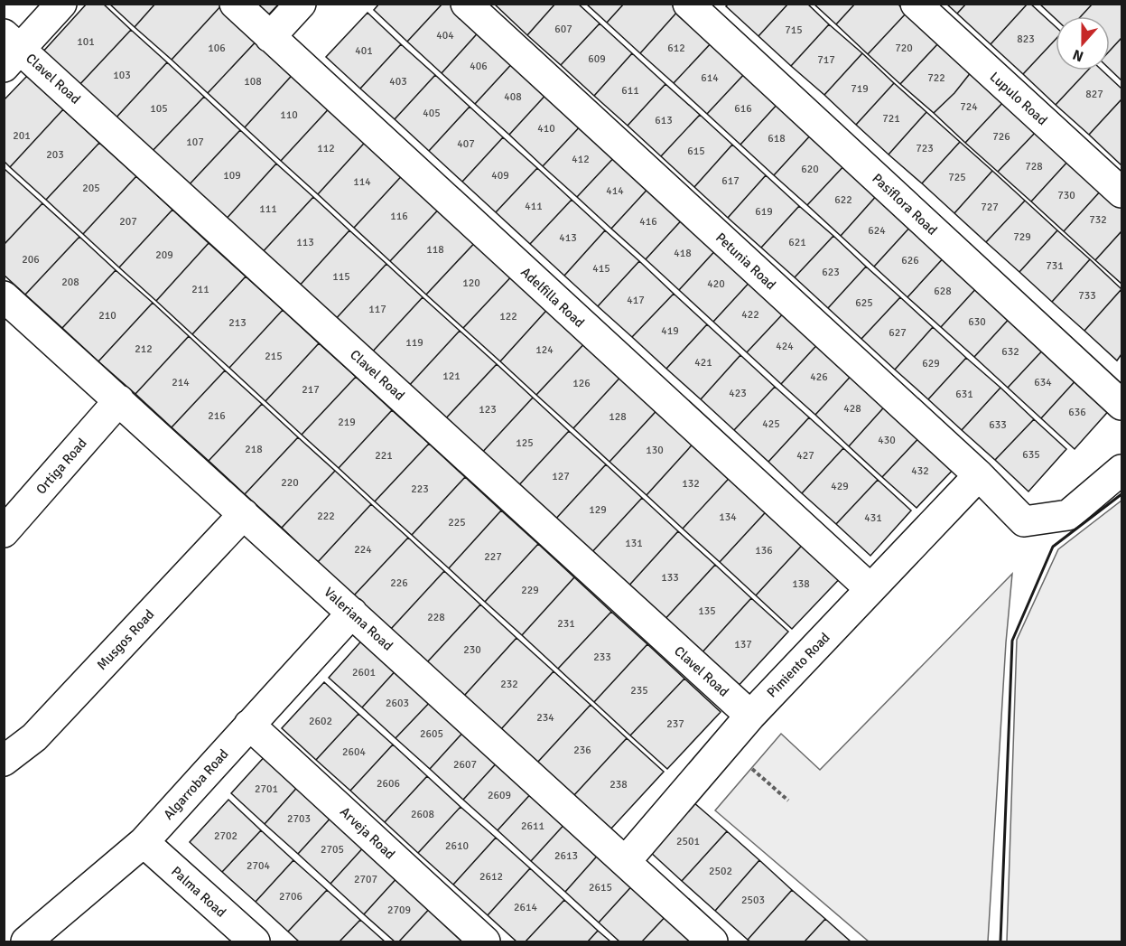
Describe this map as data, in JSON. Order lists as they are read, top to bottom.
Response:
{
  "streets": {
    "street": [
      "Clavel Road",
      "Lupulo Road",
      "Pasiflora Road",
      "Petunia Road",
      "Adelfilla Road",
      "Ortiga Road",
      "Valeriana Road",
      "Musgos Road",
      "Pimiento Road",
      "Algarroba Road",
      "Arveja Road",
      "Palma Road"
    ]
  },
  "crossings": [
    ["Clavel Road", "Pimiento Road"],
    ["Petunia Road", "Pimiento Road"],
    ["Adelfilla Road", "Pimiento Road"],
    ["Ortiga Road", "Valeriana Road"],
    ["Valeriana Road", "Musgos Road"],
    ["Valeriana Road", "Pimiento Road"],
    ["Valeriana Road", "Algarroba Road"],
    ["Algarroba Road", "Arveja Road"],
    ["Algarroba Road", "Palma Road"]
  ],
  "house_numbers": [
    "607",
    "715",
    "404",
    "823",
    "101",
    "106",
    "612",
    "720",
    "401",
    "609",
    "717",
    "406",
    "103",
    "614",
    "722",
    "108",
    "403",
    "719",
    "611",
    "827",
    "408",
    "724",
    "105",
    "616",
    "405",
    "110",
    "721",
    "613",
    "410",
    "201",
    "726",
    "618",
    "107",
    "407",
    "112",
    "723",
    "615",
    "203",
    "412",
    "728",
    "620",
    "109",
    "409",
    "725",
    "617",
    "114",
    "205",
    "414",
    "730",
    "622",
    "411",
    "727",
    "111",
    "619",
    "116",
    "732",
    "207",
    "416",
    "624",
    "729",
    "413",
    "113",
    "621",
    "118",
    "418",
    "209",
    "206",
    "626",
    "731",
    "415",
    "623",
    "115",
    "208",
    "120",
    "420",
    "211",
    "628",
    "733",
    "417",
    "625",
    "117",
    "422",
    "210",
    "122",
    "630",
    "213",
    "419",
    "627",
    "119",
    "424",
    "212",
    "124",
    "632",
    "215",
    "421",
    "629",
    "121",
    "426",
    "214",
    "634",
    "126",
    "217",
    "423",
    "631",
    "428",
    "123",
    "636",
    "216",
    "128",
    "219",
    "425",
    "633",
    "430",
    "125",
    "218",
    "130",
    "635",
    "221",
    "427",
    "432",
    "127",
    "220",
    "132",
    "429",
    "223",
    "129",
    "222",
    "134",
    "431",
    "225",
    "131",
    "224",
    "136",
    "227",
    "133",
    "226",
    "138",
    "229",
    "135",
    "228",
    "231",
    "137",
    "230",
    "233",
    "2601",
    "232",
    "235",
    "2603",
    "234",
    "2602",
    "237",
    "2605",
    "236",
    "2604",
    "2607",
    "2606",
    "238",
    "2701",
    "2609",
    "2608",
    "2703",
    "2611",
    "2702",
    "2501",
    "2610",
    "2705",
    "2613",
    "2704",
    "2502",
    "2612",
    "2707",
    "2615",
    "2706",
    "2503",
    "2614",
    "2709"
  ],
  "north": "bottom"
}
